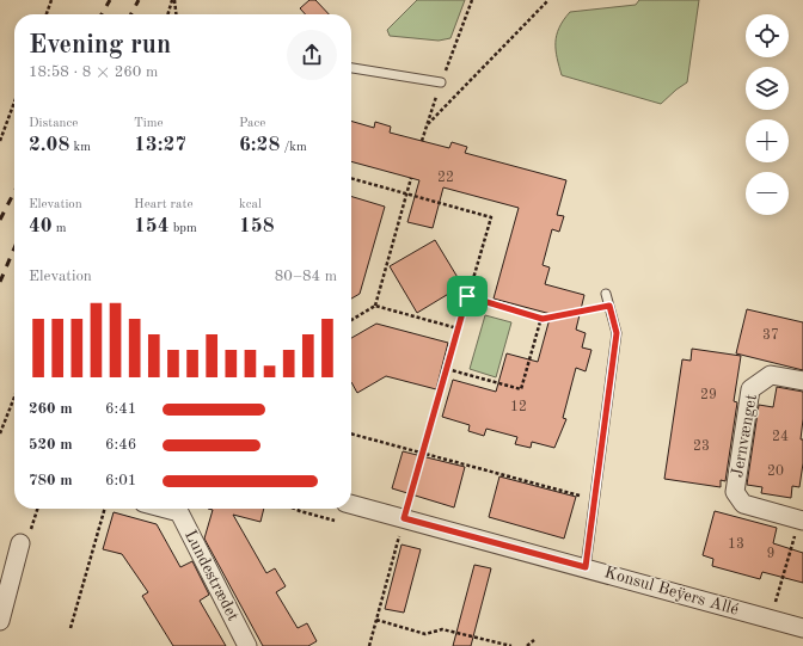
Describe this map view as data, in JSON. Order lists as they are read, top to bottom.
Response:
{
  "streets": {
    "street": ["Jernvænget", "Lundestrædet", "Konsul Beÿers Allé"]
  },
  "house_numbers": [
    "22",
    "37",
    "29",
    "12",
    "24",
    "23",
    "20",
    "13",
    "9"
  ],
  "page": {
    "map_buttons": ["+", "−"],
    "heading": ["Evening run", "18:58 · 8 × 260 m"],
    "stats": [
      ["Distance", "2.08 km"],
      ["Time", "13:27"],
      ["Pace", "6:28 /km"],
      ["Elevation", "40 m"],
      ["Heart rate", "154 bpm"],
      ["kcal", "158"]
    ],
    "chart": ["Elevation", "80–84 m"],
    "list": [
      {
        "name": "260 m",
        "note": "6:41"
      },
      {
        "name": "520 m",
        "note": "6:46"
      },
      {
        "name": "780 m",
        "note": "6:01"
      }
    ]
  }
}
